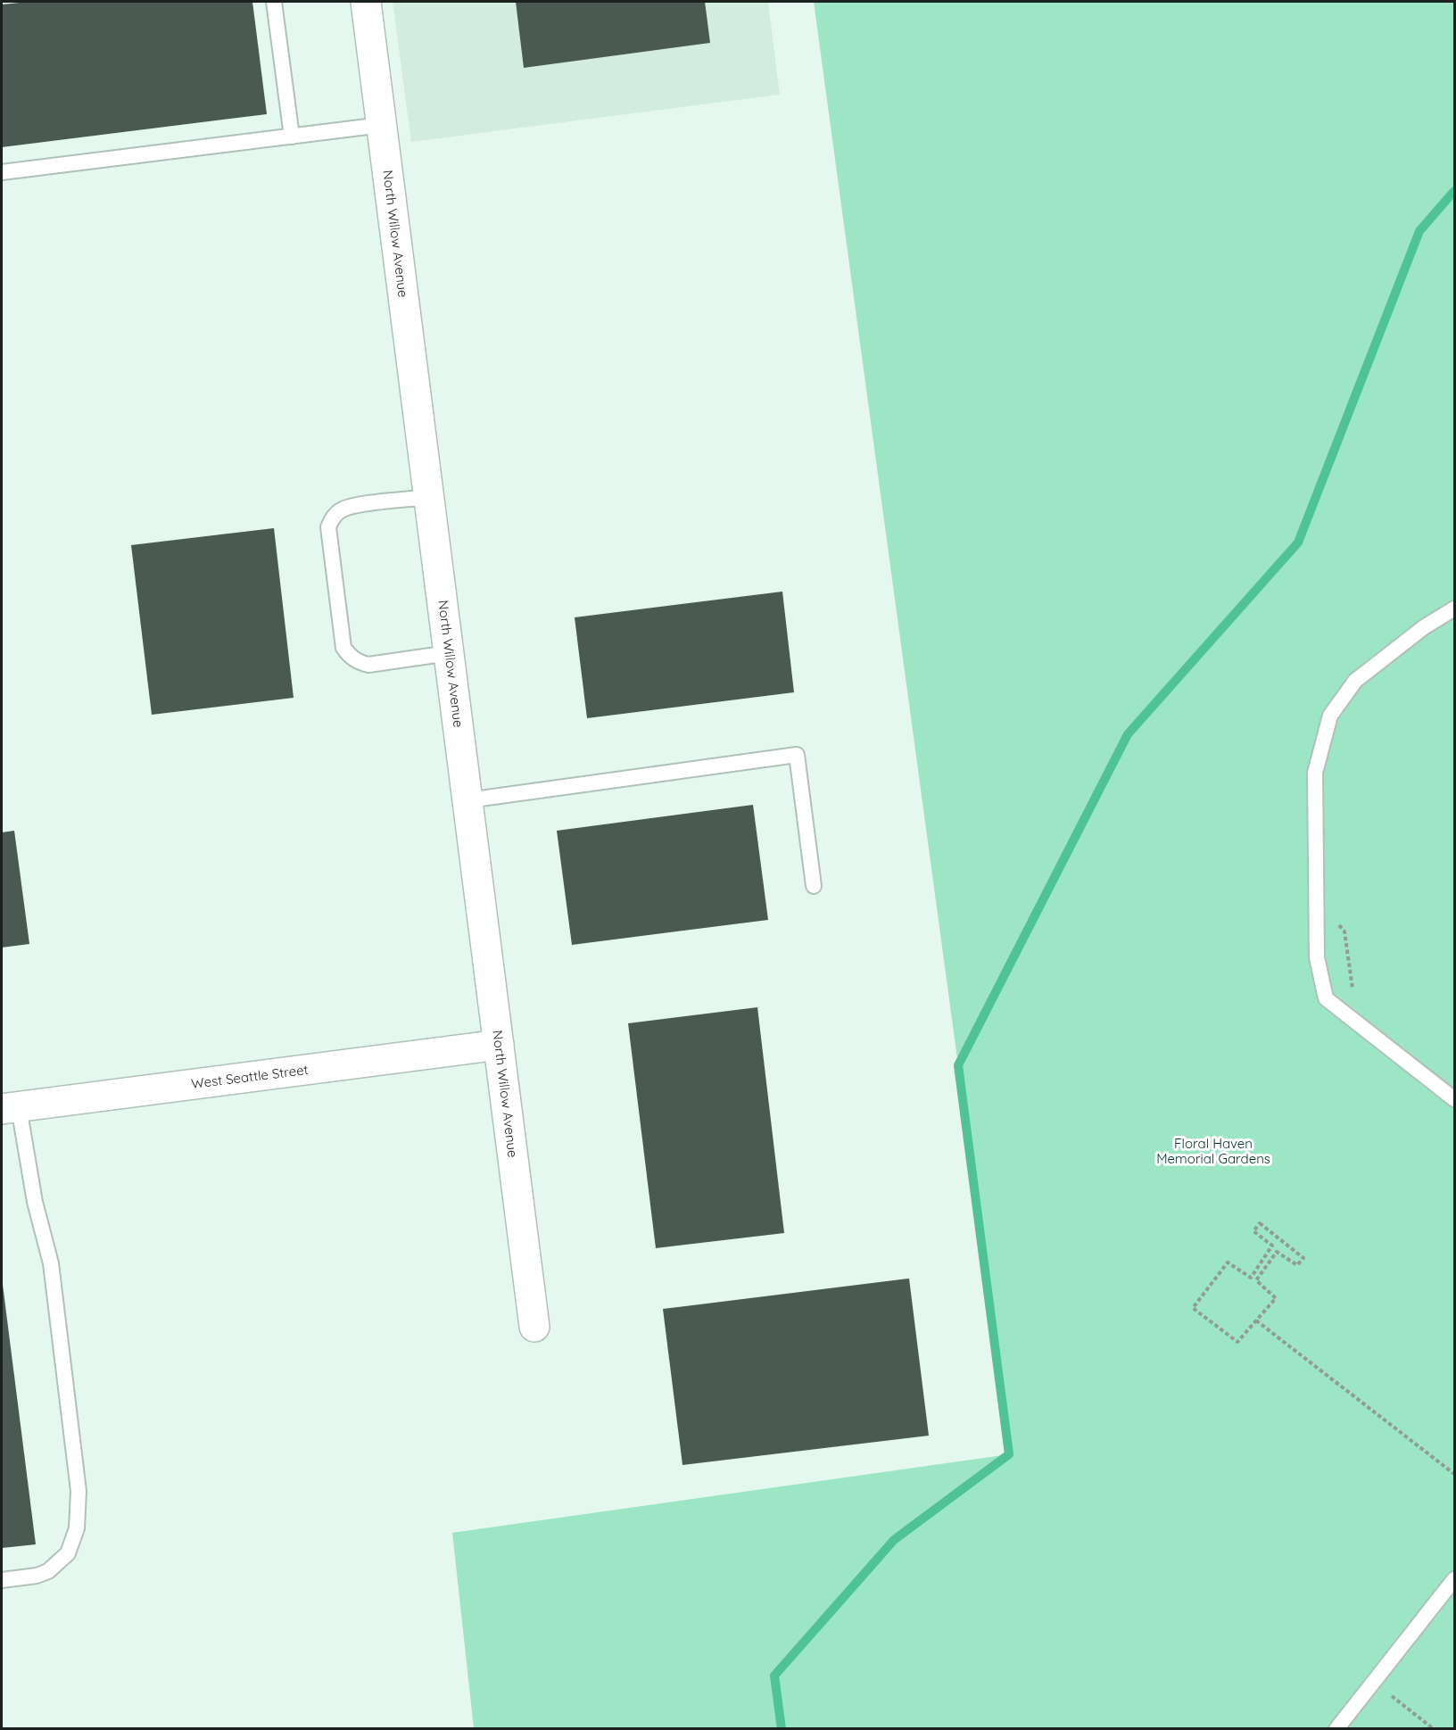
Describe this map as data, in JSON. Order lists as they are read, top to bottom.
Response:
{
  "streets": {
    "street": ["North Willow Avenue", "West Seattle Street"]
  },
  "crossings": [
    ["North Willow Avenue", "West Seattle Street"]
  ],
  "parks": ["Floral Haven Memorial Gardens"]
}
